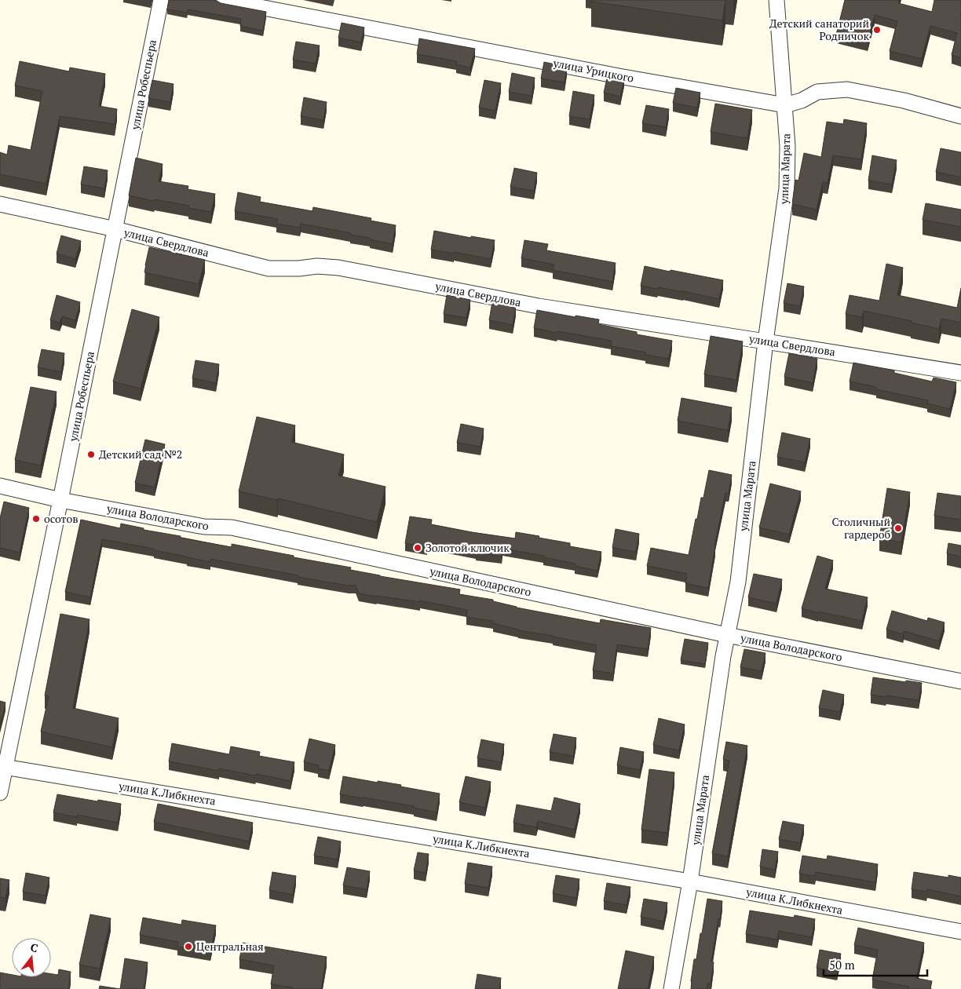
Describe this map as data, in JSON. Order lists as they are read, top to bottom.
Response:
{
  "streets": {
    "street": [
      "улица Урицкого",
      "улица Робеспьера",
      "улица Марата",
      "улица Свердлова",
      "улица Володарского",
      "улица К.Либкнехта"
    ]
  },
  "crossings": [
    ["улица Урицкого", "улица Марата"],
    ["улица Робеспьера", "улица Свердлова"],
    ["улица Робеспьера", "улица Володарского"],
    ["улица Робеспьера", "улица К.Либкнехта"],
    ["улица Марата", "улица Свердлова"],
    ["улица Марата", "улица Володарского"],
    ["улица Марата", "улица К.Либкнехта"]
  ],
  "places": [
    "Детский санаторий Родничок",
    "Детский сад №2",
    "осотов",
    "Столичный гардероб",
    "Золотой ключик",
    "Центральная"
  ],
  "scale_bar": "50 m",
  "north": "top"
}
